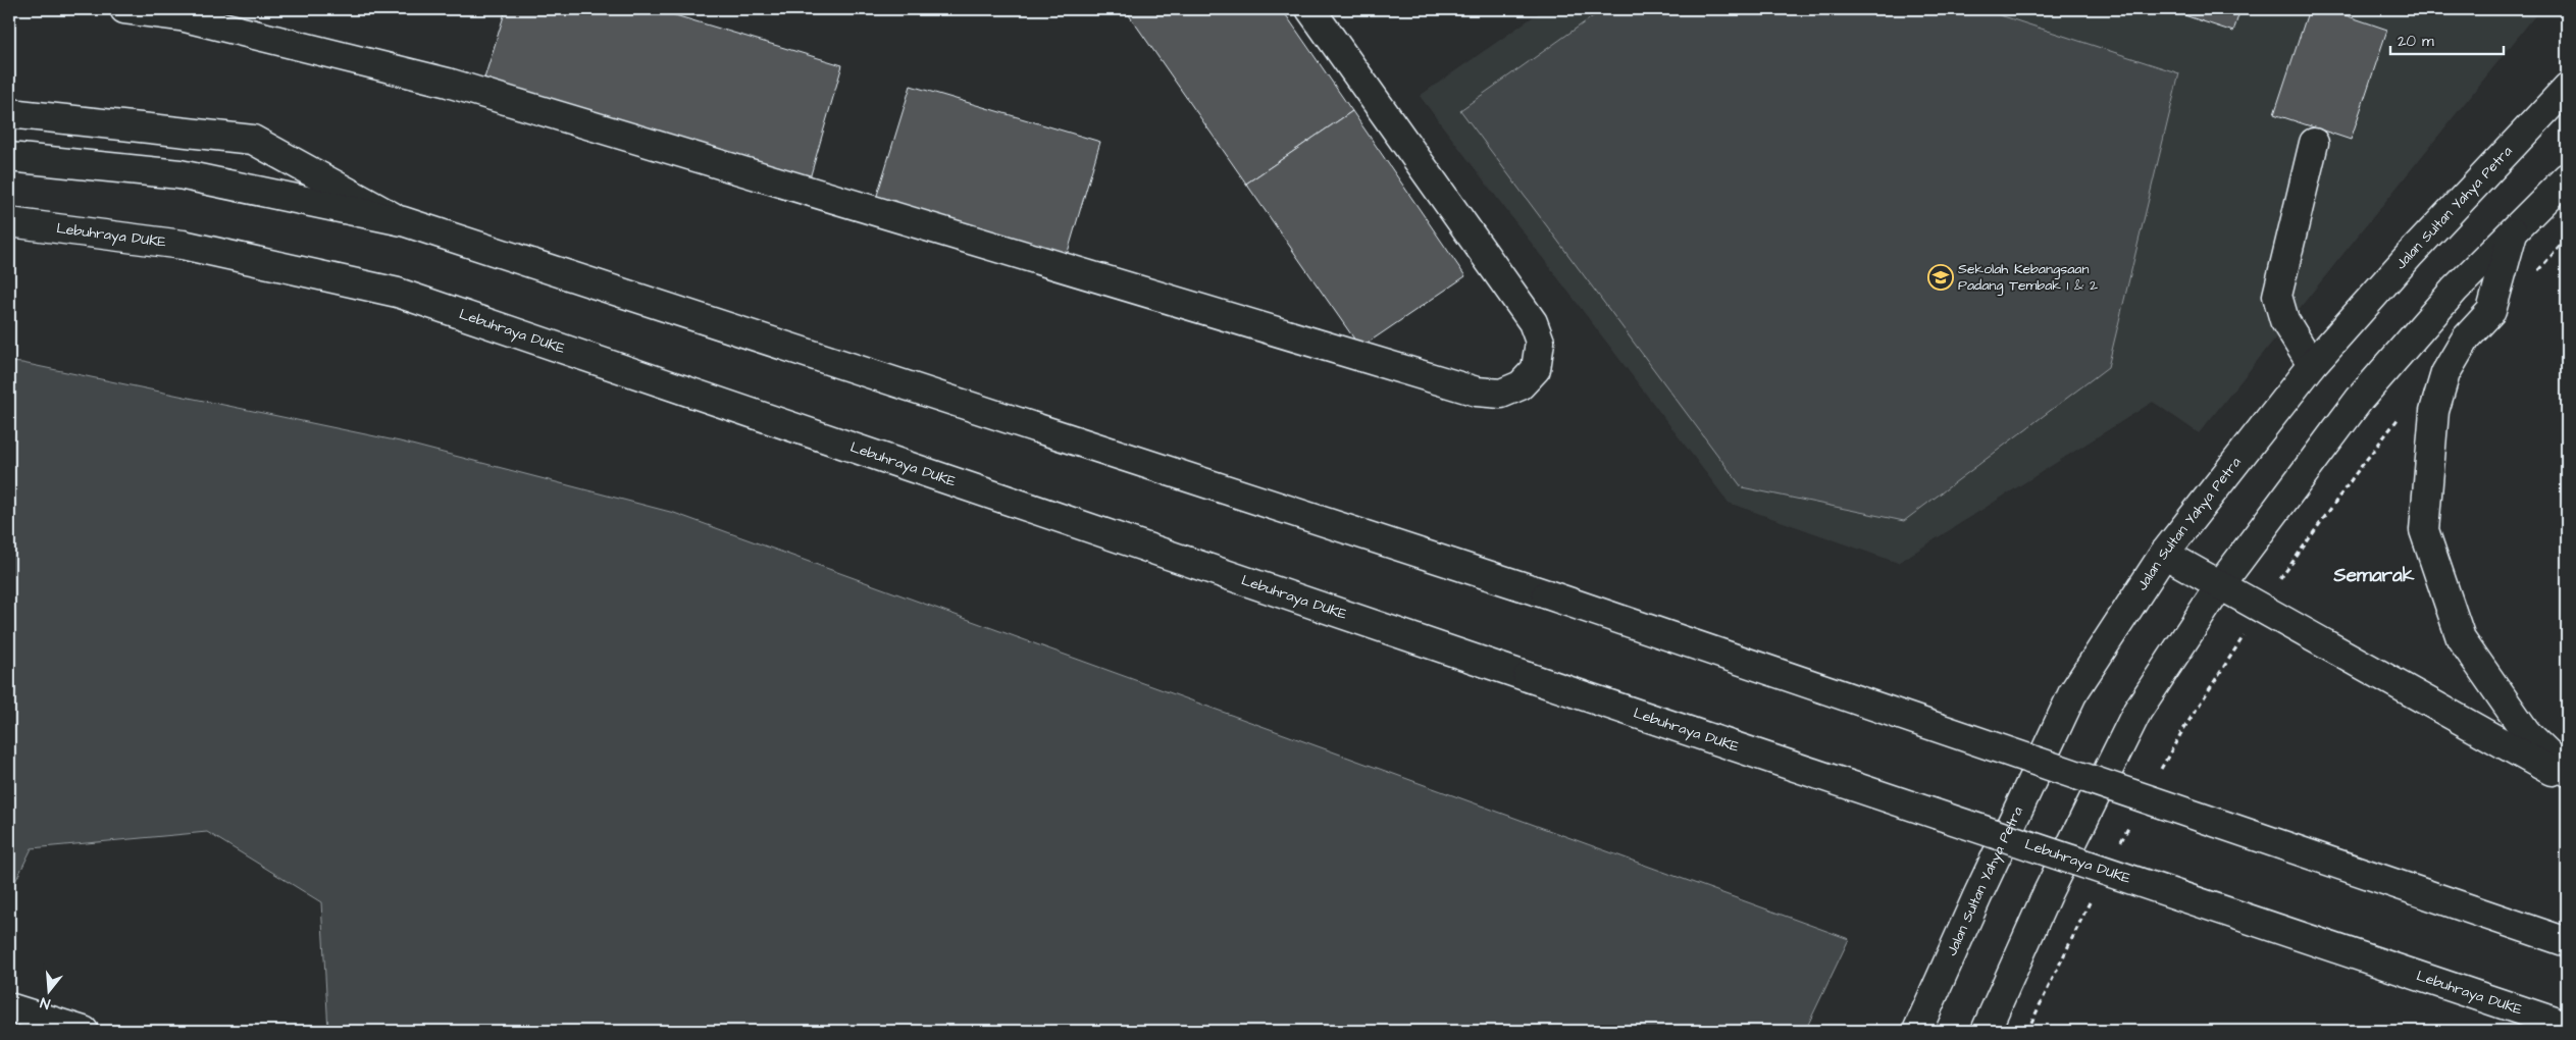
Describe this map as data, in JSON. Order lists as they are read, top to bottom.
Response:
{
  "streets": {
    "main road": ["Jalan Sultan Yahya Petra", "Lebuhraya DUKE"]
  },
  "districts": ["Semarak"],
  "places": {
    "school or university": ["Sekolah Kebangsaan Padang Tembak 1 & 2"]
  },
  "scale_bar": "20 m",
  "north": "bottom"
}
